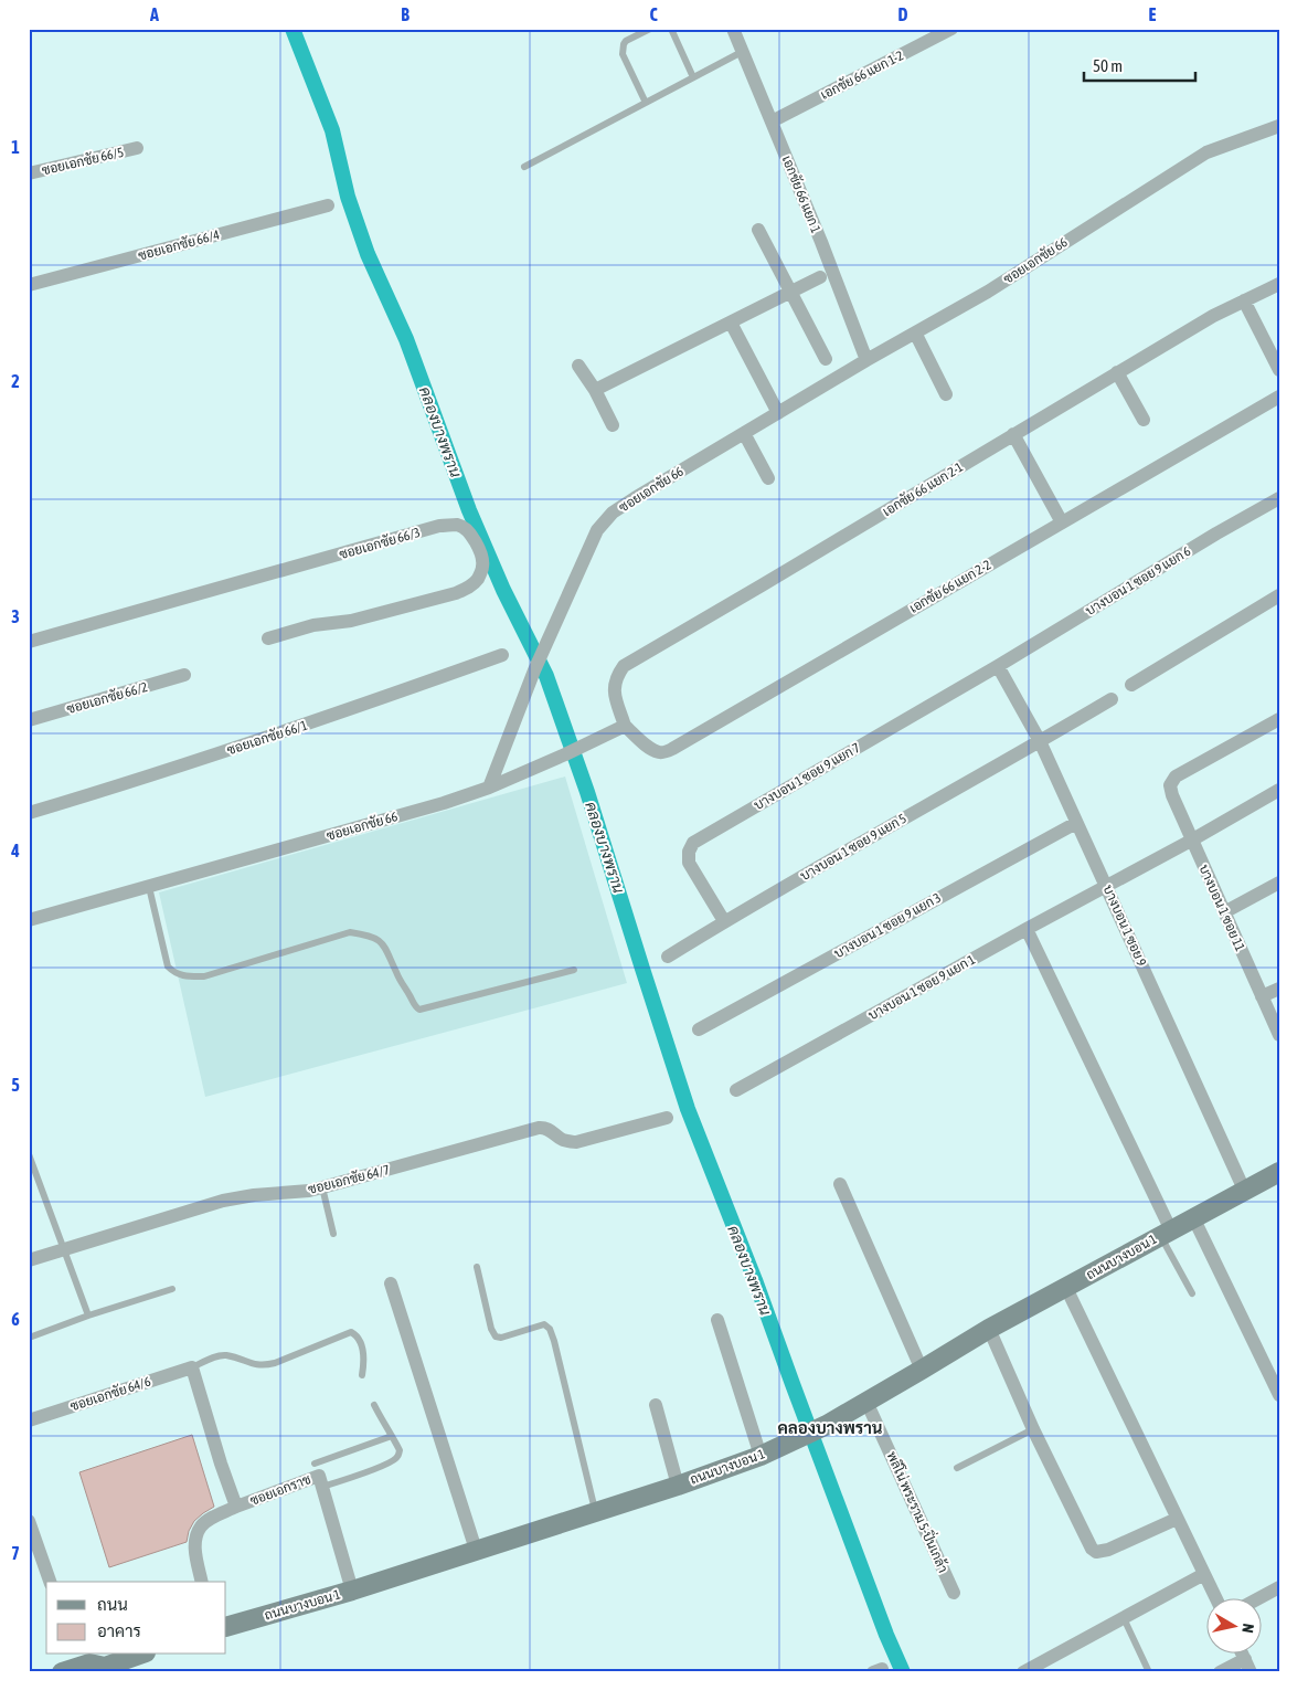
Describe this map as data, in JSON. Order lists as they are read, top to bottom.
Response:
{
  "streets": {
    "main road": ["ถนนบางบอน 1"],
    "street": [
      "เอกชัย 66 แยก 1-2",
      "ซอยเอกชัย 66/5",
      "เอกชัย 66 แยก 1",
      "ซอยเอกชัย 66/4",
      "ซอยเอกชัย 66",
      "เอกชัย 66 แยก 2-1",
      "ซอยเอกชัย 66/3",
      "บางบอน 1 ซอย 9 แยก 6",
      "เอกชัย 66 แยก 2-2",
      "ซอยเอกชัย 66/2",
      "ซอยเอกชัย 66/1",
      "บางบอน 1 ซอย 9 แยก 7",
      "บางบอน 1 ซอย 9 แยก 5",
      "บางบอน 1 ซอย 11",
      "บางบอน 1 ซอย 9 แยก 3",
      "บางบอน 1 ซอย 9",
      "บางบอน 1 ซอย 9 แยก 1",
      "ซอยเอกชัย 64/7",
      "ซอยเอกชัย 64/6",
      "ซอยเอกราช",
      "พลีโน่ พระราม 5-ปิ่นเกล้า"
    ]
  },
  "crossings": [
    ["เอกชัย 66 แยก 1-2", "เอกชัย 66 แยก 1"],
    ["เอกชัย 66 แยก 1", "ซอยเอกชัย 66"],
    ["เอกชัย 66 แยก 2-1", "เอกชัย 66 แยก 2-2"],
    ["บางบอน 1 ซอย 9 แยก 6", "บางบอน 1 ซอย 9 แยก 7"],
    ["บางบอน 1 ซอย 9 แยก 6", "บางบอน 1 ซอย 9"],
    ["บางบอน 1 ซอย 9 แยก 7", "บางบอน 1 ซอย 9 แยก 5"],
    ["บางบอน 1 ซอย 9 แยก 7", "บางบอน 1 ซอย 9"],
    ["บางบอน 1 ซอย 9 แยก 5", "บางบอน 1 ซอย 9"],
    ["บางบอน 1 ซอย 11", "บางบอน 1 ซอย 9 แยก 1"],
    ["บางบอน 1 ซอย 9 แยก 3", "บางบอน 1 ซอย 9"],
    ["บางบอน 1 ซอย 9", "บางบอน 1 ซอย 9 แยก 1"],
    ["บางบอน 1 ซอย 9", "ถนนบางบอน 1"],
    ["ถนนบางบอน 1", "ซอยเอกราช"],
    ["ถนนบางบอน 1", "พลีโน่ พระราม 5-ปิ่นเกล้า"],
    ["ซอยเอกชัย 64/6", "ซอยเอกราช"]
  ],
  "districts": ["คลองบางพราน"],
  "water": ["คลองบางพราน"],
  "legend": ["ถนน", "อาคาร"],
  "scale_bar": "50 m",
  "north": "right",
  "grid": {
    "columns": [
      "A",
      "B",
      "C",
      "D",
      "E"
    ],
    "rows": [
      "1",
      "2",
      "3",
      "4",
      "5",
      "6",
      "7"
    ]
  }
}
